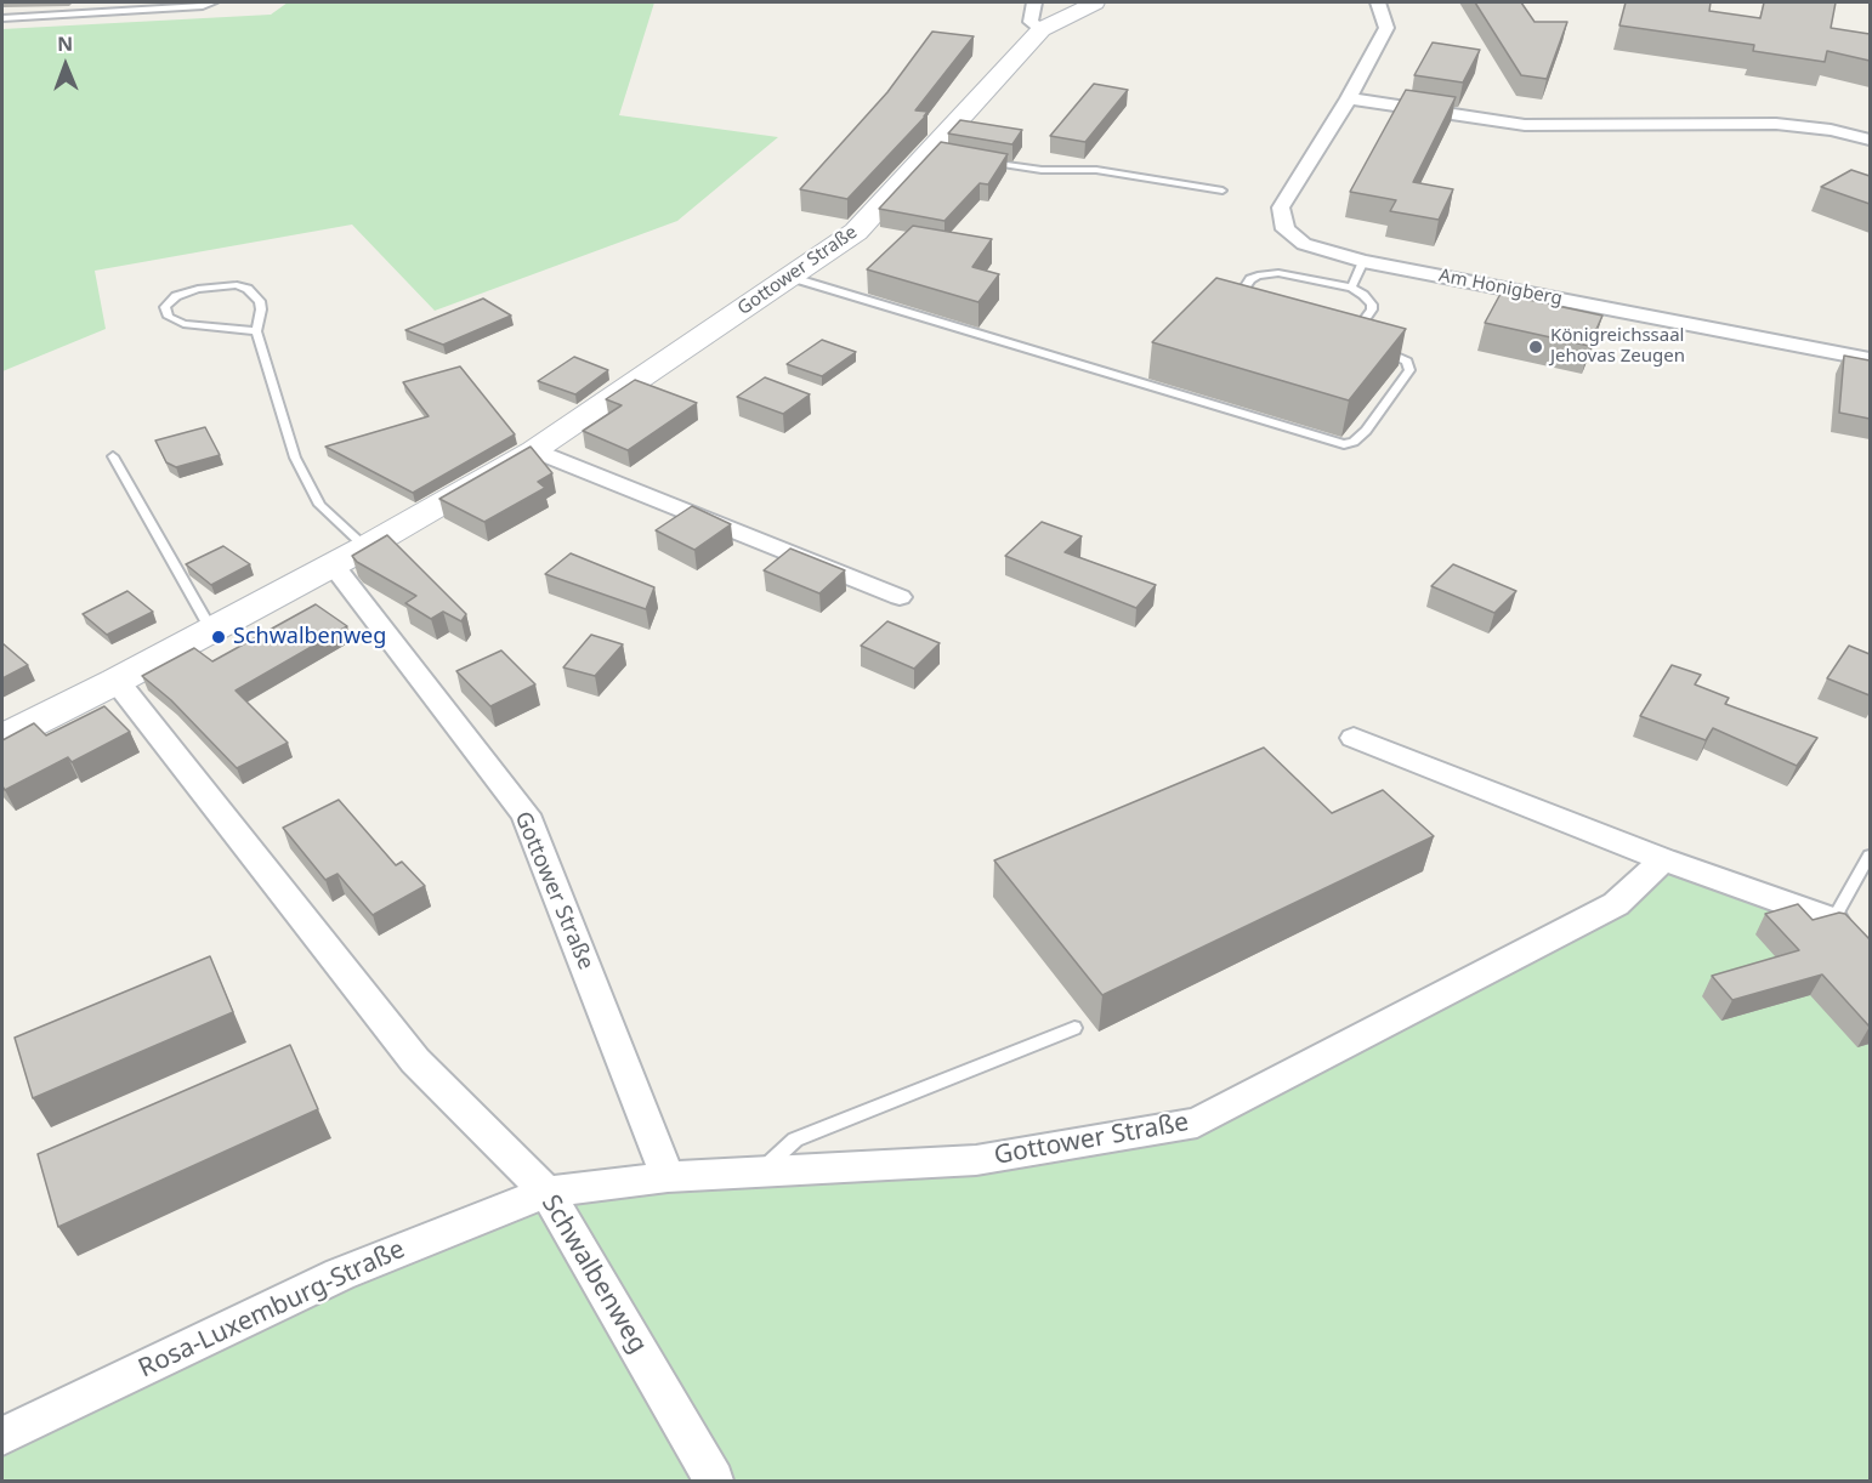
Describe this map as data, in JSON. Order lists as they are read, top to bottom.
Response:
{
  "streets": {
    "street": [
      "Gottower Straße",
      "Am Honigberg",
      "Schwalbenweg",
      "Rosa-Luxemburg-Straße"
    ]
  },
  "crossings": [
    ["Gottower Straße", "Schwalbenweg"],
    ["Gottower Straße", "Rosa-Luxemburg-Straße"],
    ["Schwalbenweg", "Rosa-Luxemburg-Straße"]
  ],
  "places": ["Königreichssaal Jehovas Zeugen", "Schwalbenweg"],
  "north": "top"
}
